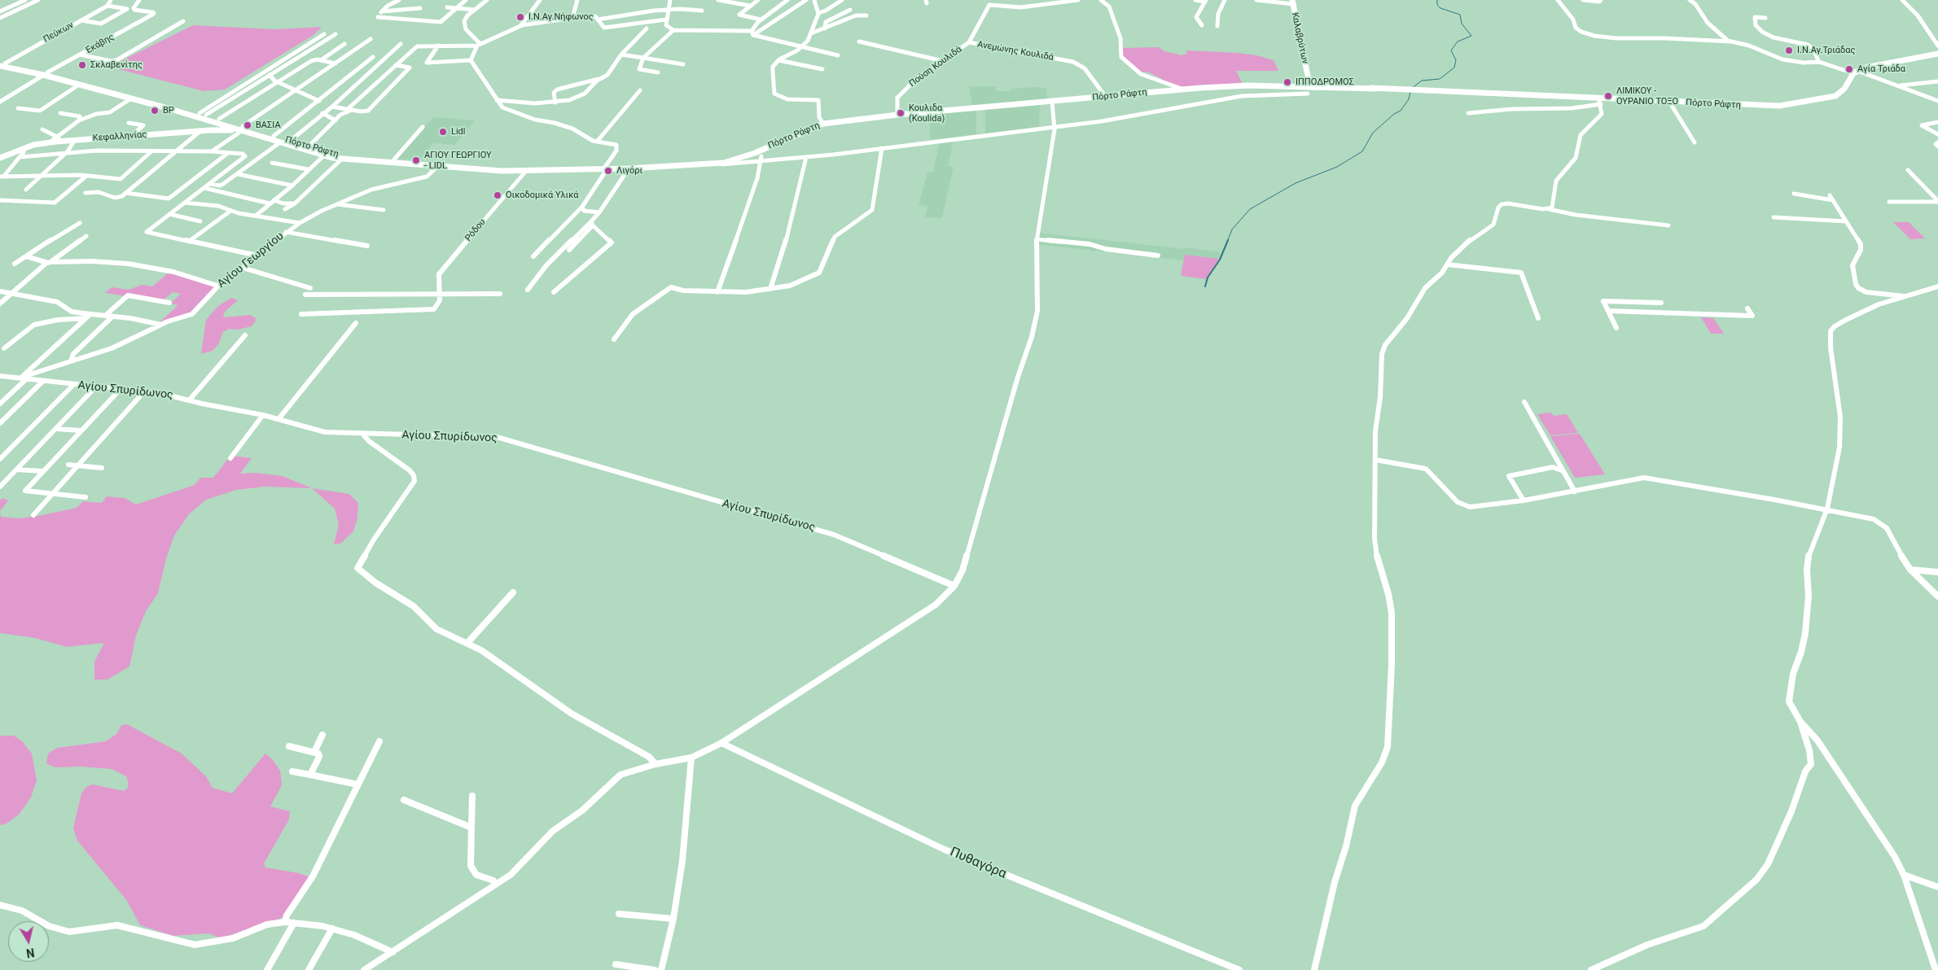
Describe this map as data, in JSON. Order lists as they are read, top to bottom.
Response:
{
  "streets": {
    "main road": ["Καλαβρύτων", "Πόρτο Ράφτη", "Κεφαλληνίας"],
    "street": [
      "Πεύκων",
      "Εκάβης",
      "Ανεμώνης Κουλιδά",
      "Πούση Κουλιδά",
      "Ρόδου",
      "Αγίου Γεωργίου",
      "Αγίου Σπυρίδωνος",
      "Πυθαγόρα"
    ]
  },
  "crossings": [
    ["Πεύκων", "Πόρτο Ράφτη"],
    ["Καλαβρύτων", "Πόρτο Ράφτη"],
    ["Εκάβης", "Πόρτο Ράφτη"],
    ["Ανεμώνης Κουλιδά", "Πούση Κουλιδά"],
    ["Ανεμώνης Κουλιδά", "Πόρτο Ράφτη"],
    ["Πούση Κουλιδά", "Πόρτο Ράφτη"],
    ["Πόρτο Ράφτη", "Κεφαλληνίας"],
    ["Πόρτο Ράφτη", "Ρόδου"],
    ["Πόρτο Ράφτη", "Αγίου Γεωργίου"],
    ["Αγίου Γεωργίου", "Αγίου Σπυρίδωνος"]
  ],
  "places": [
    "Ι.Ν.Αγ.Νήφωνος",
    "Ι.Ν.Αγ.Τριάδας",
    "Σκλαβενίτης",
    "Αγία Τριάδα",
    "ΙΠΠΟΔΡΟΜΟΣ",
    "ΛΙΜΙΚΟΥ - ΟΥΡΑΝΙΟ ΤΟΞΟ",
    "BP",
    "Κουλιδα (Koulida)",
    "ΒΑΣΙΑ",
    "Lidl",
    "ΑΓΙΟΥ ΓΕΩΡΓΙΟΥ - LIDL",
    "Λιγόρι",
    "Οικοδομικά Υλικά"
  ],
  "north": "bottom"
}
